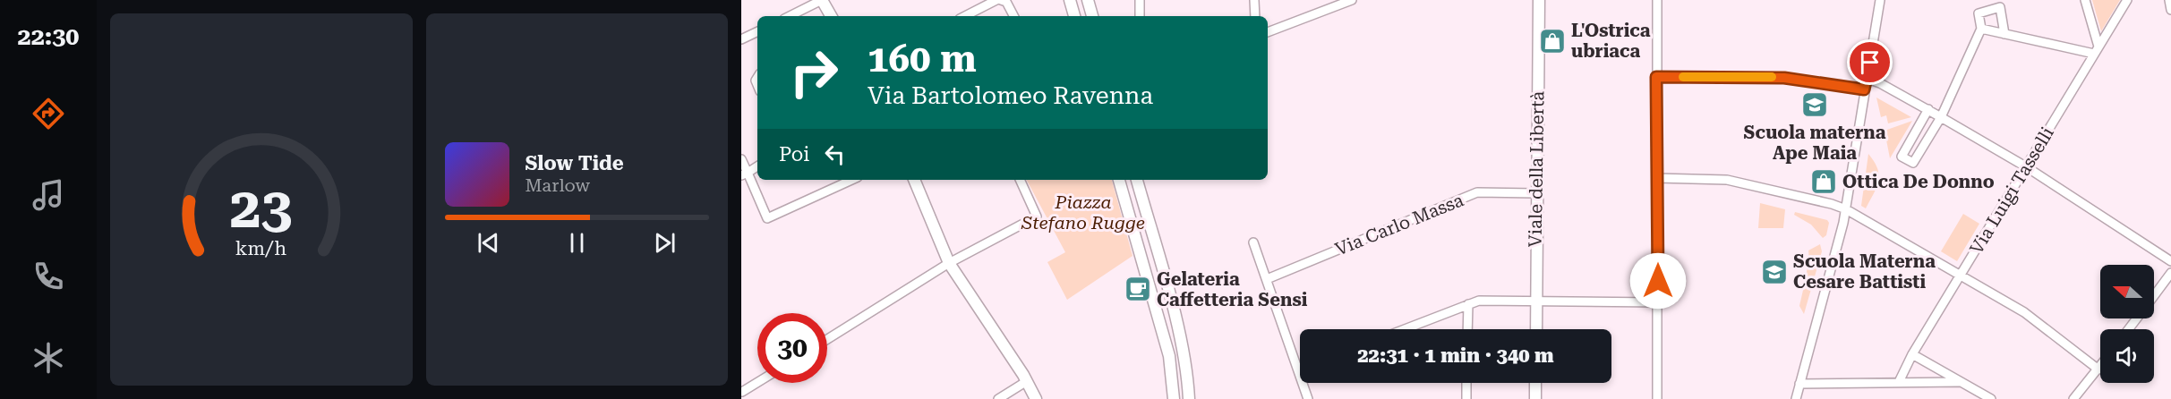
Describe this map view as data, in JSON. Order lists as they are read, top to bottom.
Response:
{
  "streets": {
    "main road": ["Viale della Libertà"],
    "street": ["Via Luigi Tasselli", "Via Carlo Massa"]
  },
  "crossings": [
    ["Viale della Libertà", "Via Carlo Massa"]
  ],
  "parks": ["Piazza Stefano Rugge"],
  "places": {
    "shop": ["L'Ostrica ubriaca", "Ottica De Donno"],
    "school or university": ["Scuola materna Ape Maia", "Scuola Materna Cesare Battisti"],
    "cafe": ["Gelateria Caffetteria Sensi"]
  },
  "north": "left",
  "page": {
    "tabs": "22:30",
    "turn": ["160 m", "Via Bartolomeo Ravenna"],
    "then": "Poi",
    "song": ["Slow Tide", "Marlow"],
    "limit": "30",
    "trip": "22:31 · 1 min · 340 m",
    "gauge": ["23", "km/h"]
  }
}
